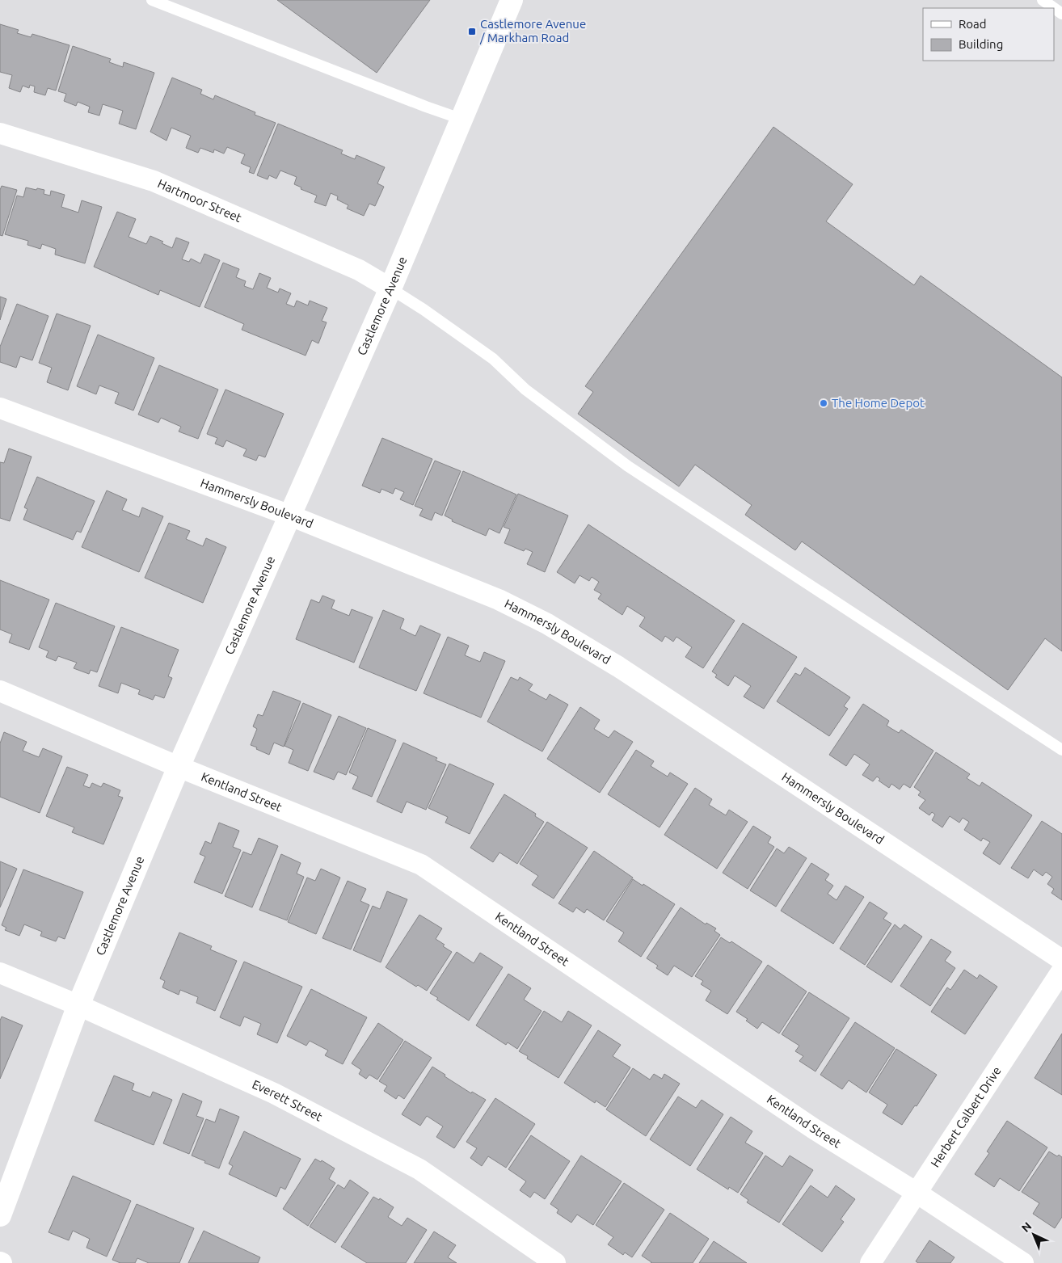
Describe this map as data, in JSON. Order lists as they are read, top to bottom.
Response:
{
  "streets": {
    "street": [
      "Hartmoor Street",
      "Castlemore Avenue",
      "Hammersly Boulevard",
      "Kentland Street",
      "Everett Street",
      "Herbert Calbert Drive"
    ]
  },
  "crossings": [
    ["Hartmoor Street", "Castlemore Avenue"],
    ["Castlemore Avenue", "Hammersly Boulevard"],
    ["Castlemore Avenue", "Kentland Street"],
    ["Castlemore Avenue", "Everett Street"],
    ["Kentland Street", "Herbert Calbert Drive"]
  ],
  "places": {
    "transit": ["Castlemore Avenue / Markham Road"],
    "other": ["The Home Depot"]
  },
  "legend": ["Road", "Building"],
  "north": "top left"
}
